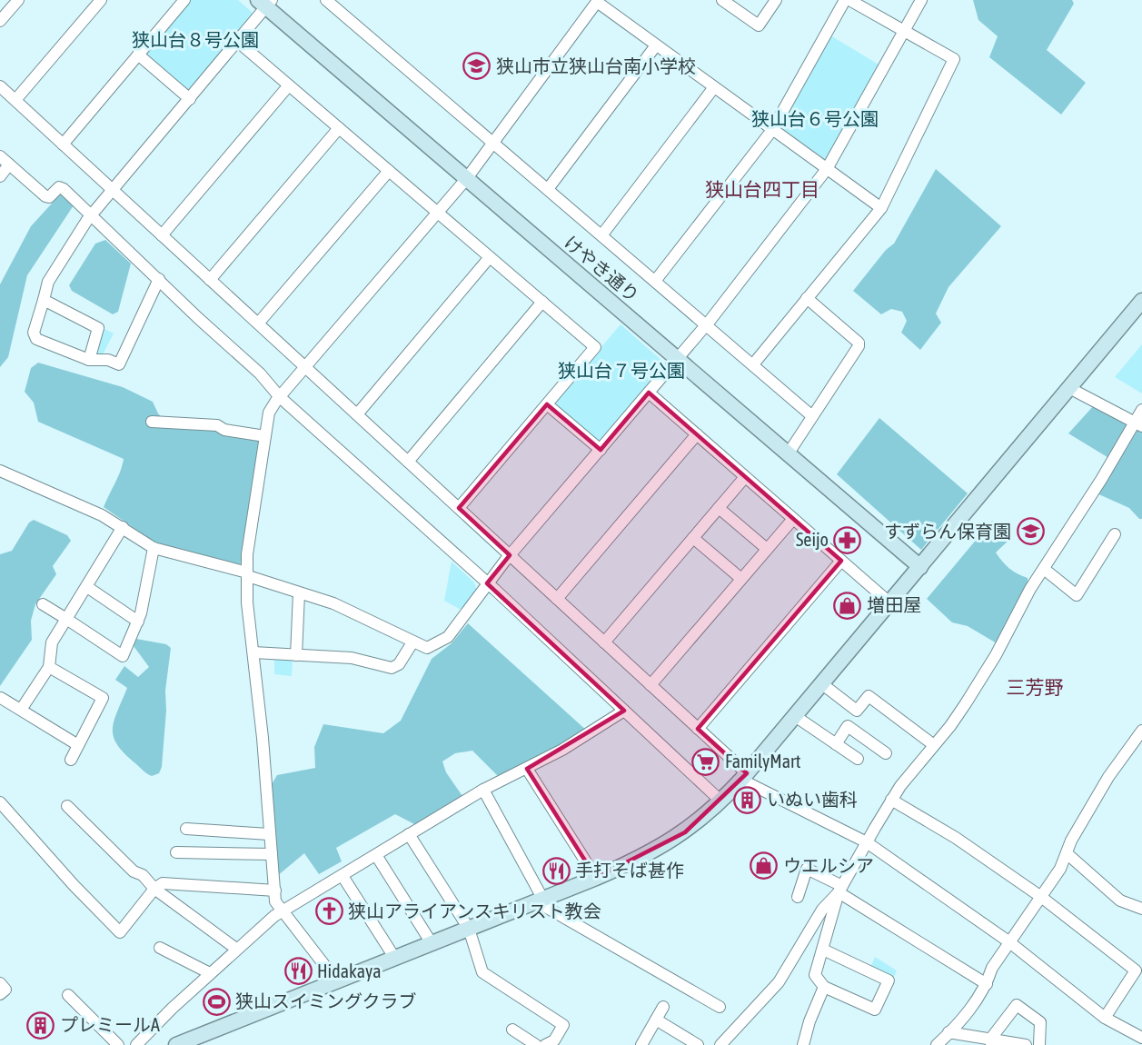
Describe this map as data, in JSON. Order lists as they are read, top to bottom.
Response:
{
  "streets": {
    "street": ["けやき通り"]
  },
  "districts": ["狭山台四丁目", "三芳野"],
  "parks": ["狭山台８号公園", "狭山台６号公園", "狭山台７号公園"],
  "places": {
    "school or university": ["狭山市立狭山台南小学校", "すずらん保育園"],
    "pharmacy": ["Seijo"],
    "shop": ["増田屋", "ウエルシア"],
    "supermarket": ["FamilyMart"],
    "building": ["いぬい歯科", "プレミールA"],
    "restaurant": ["手打そば甚作", "Hidakaya"],
    "church": ["狭山アライアンスキリスト教会"],
    "sports": ["狭山スイミングクラブ"]
  }
}
